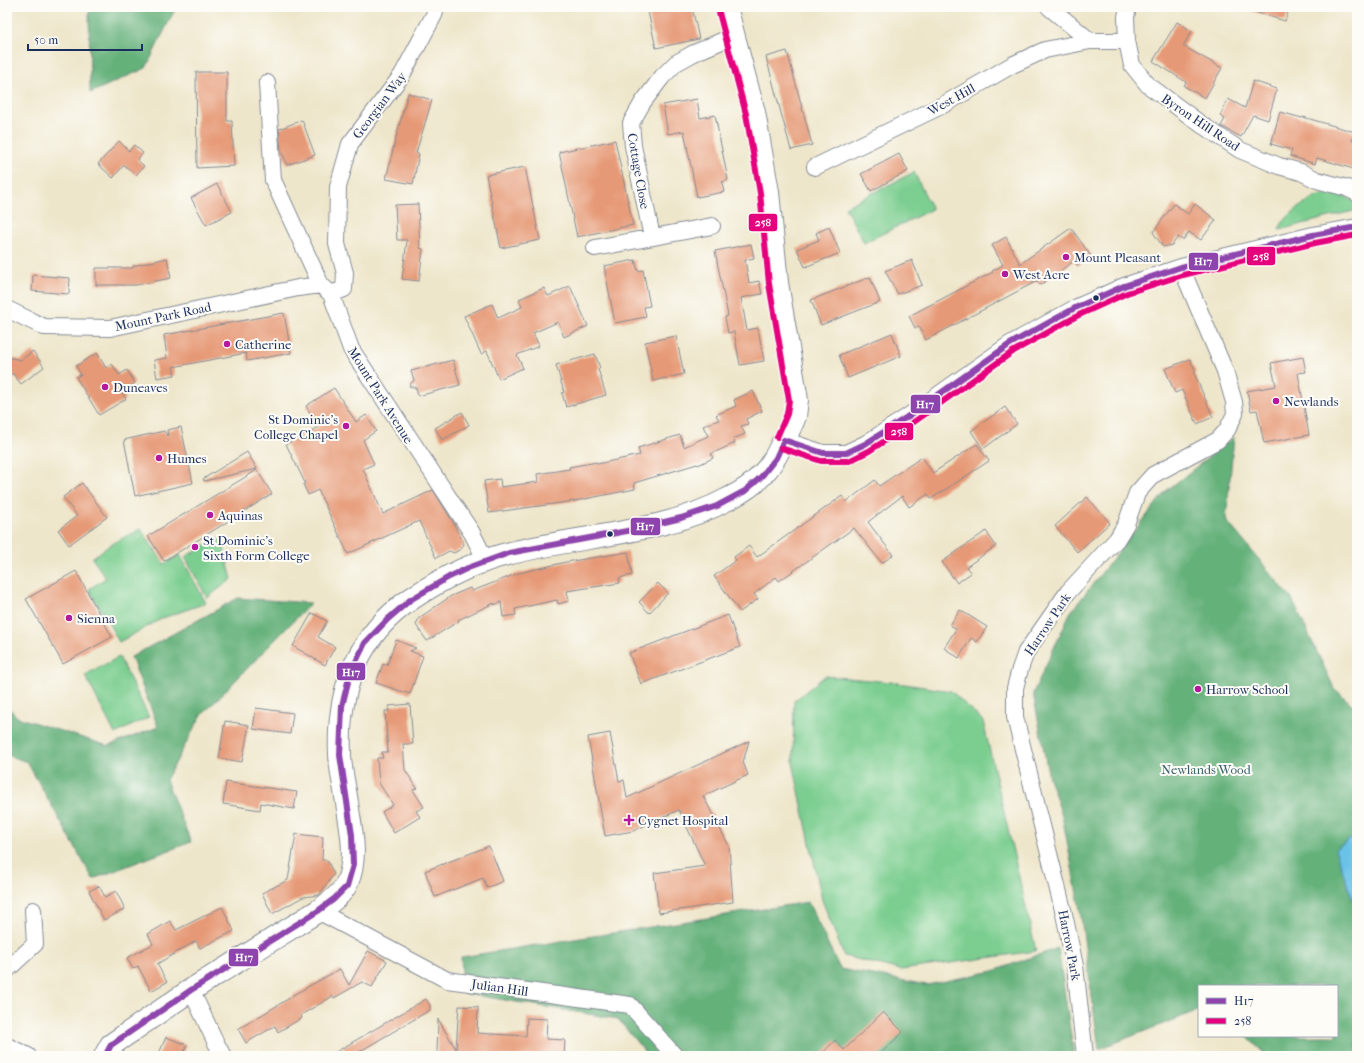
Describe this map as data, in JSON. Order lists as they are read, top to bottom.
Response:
{
  "streets": {
    "street": [
      "West Hill",
      "Georgian Way",
      "Byron Hill Road",
      "Cottage Close",
      "Mount Park Road",
      "Mount Park Avenue",
      "Harrow Park",
      "Julian Hill"
    ]
  },
  "crossings": [
    ["West Hill", "Byron Hill Road"],
    ["Georgian Way", "Mount Park Road"],
    ["Georgian Way", "Mount Park Avenue"],
    ["Mount Park Road", "Mount Park Avenue"]
  ],
  "parks": ["Newlands Wood"],
  "places": {
    "other": [
      "Mount Pleasant",
      "West Acre",
      "Catherine",
      "Duneaves",
      "Newlands",
      "St Dominic's College Chapel",
      "Humes",
      "Aquinas",
      "St Dominic's Sixth Form College",
      "Sienna",
      "Harrow School"
    ],
    "health": ["Cygnet Hospital"]
  },
  "lines": ["transit line 258", "transit line H17"],
  "legend": ["H17", "258"],
  "scale_bar": "50 m"
}
